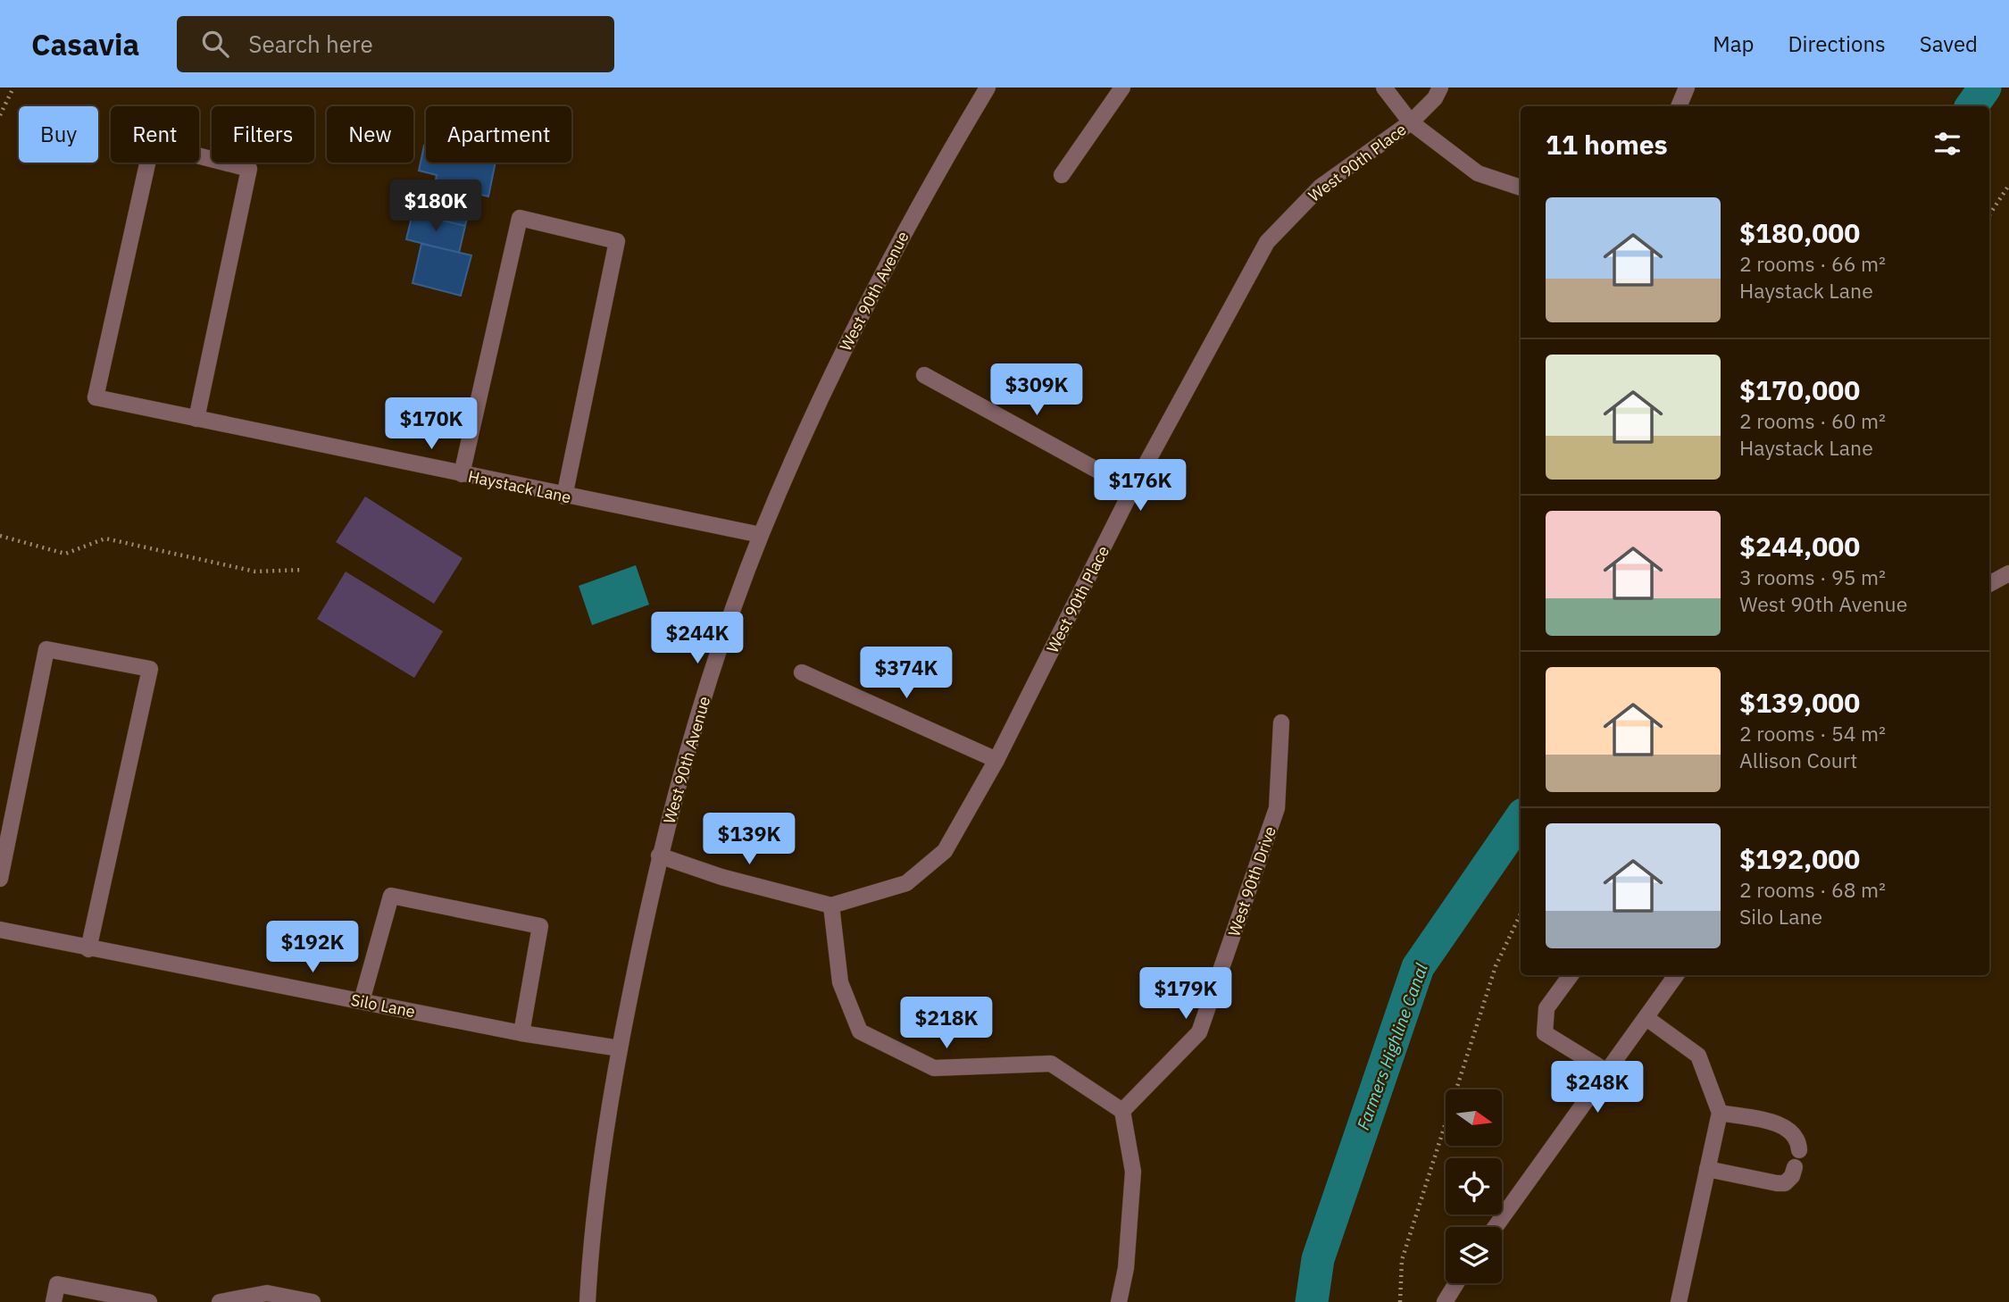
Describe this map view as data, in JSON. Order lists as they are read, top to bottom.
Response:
{
  "streets": {
    "street": [
      "West 90th Place",
      "West 90th Avenue",
      "Haystack Lane",
      "West 90th Drive",
      "Silo Lane"
    ]
  },
  "crossings": [
    ["West 90th Avenue", "Haystack Lane"],
    ["West 90th Avenue", "Silo Lane"]
  ],
  "water": ["Farmers Highline Canal"],
  "north": "right",
  "page": {
    "header": "Casavia",
    "search": "Search here",
    "nav": ["Map", "Directions", "Saved"],
    "chip": [
      "Buy",
      "Rent",
      "Filters",
      "New",
      "Apartment"
    ],
    "heading": "11 homes",
    "price": [
      "$180K",
      "$309K",
      "$170K",
      "$176K",
      "$244K",
      "$374K",
      "$139K",
      "$192K",
      "$179K",
      "$218K",
      "$248K"
    ],
    "list": [
      {
        "name": "$180,000",
        "note": "2 rooms · 66 m² · Haystack Lane"
      },
      {
        "name": "$170,000",
        "note": "2 rooms · 60 m² · Haystack Lane"
      },
      {
        "name": "$244,000",
        "note": "3 rooms · 95 m² · West 90th Avenue"
      },
      {
        "name": "$139,000",
        "note": "2 rooms · 54 m² · Allison Court"
      },
      {
        "name": "$192,000",
        "note": "2 rooms · 68 m² · Silo Lane"
      }
    ]
  }
}
